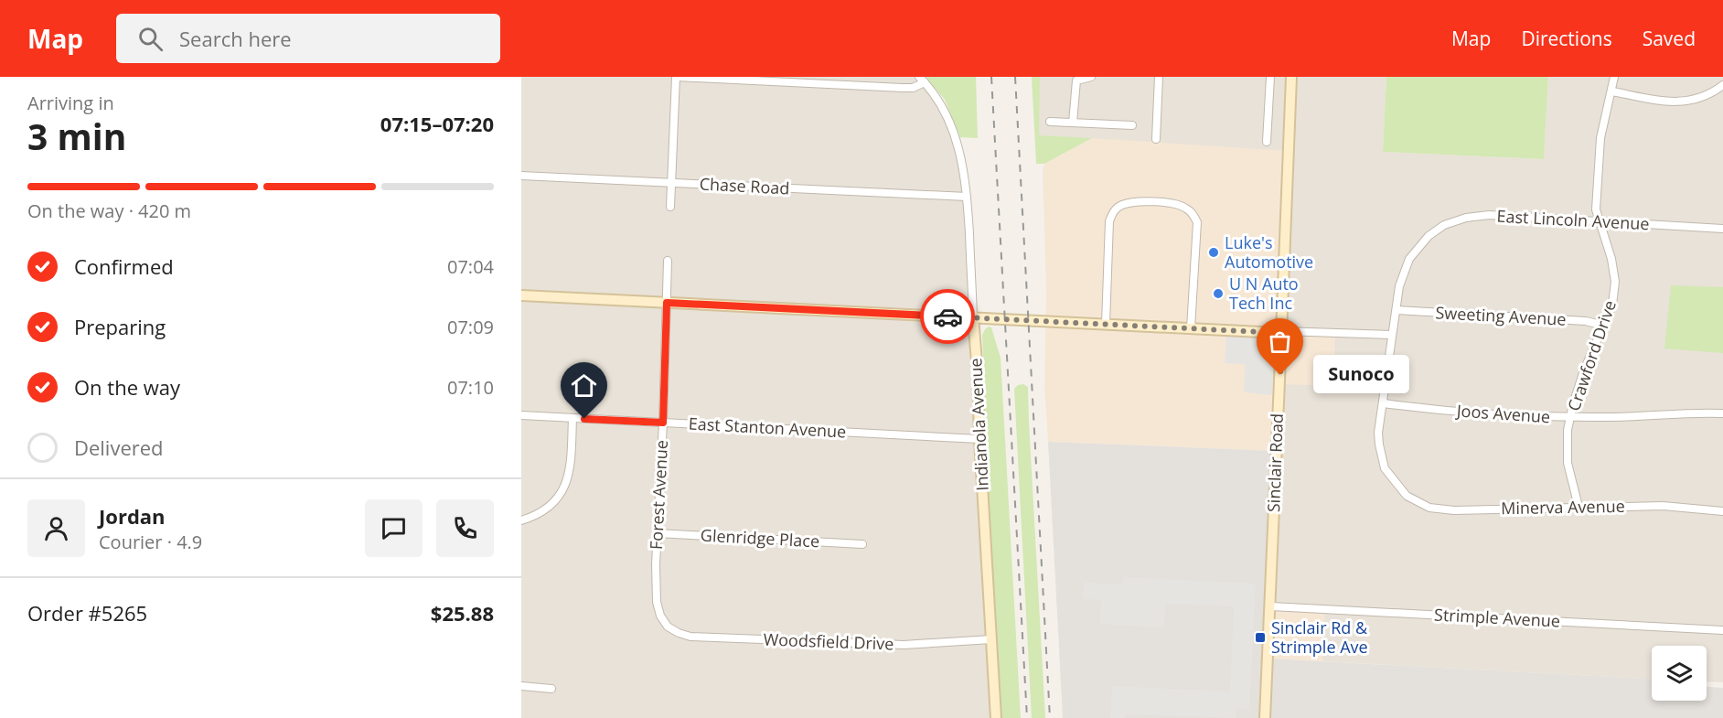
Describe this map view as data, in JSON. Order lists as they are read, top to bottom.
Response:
{
  "streets": {
    "main road": ["Indianola Avenue", "Sinclair Road"],
    "street": [
      "Chase Road",
      "East Lincoln Avenue",
      "Sweeting Avenue",
      "Crawford Drive",
      "Joos Avenue",
      "East Stanton Avenue",
      "Forest Avenue",
      "Minerva Avenue",
      "Glenridge Place",
      "Strimple Avenue",
      "Woodsfield Drive"
    ]
  },
  "crossings": [
    ["Chase Road", "Indianola Avenue"],
    ["East Lincoln Avenue", "Sweeting Avenue"],
    ["East Lincoln Avenue", "Crawford Drive"],
    ["East Lincoln Avenue", "Joos Avenue"],
    ["East Lincoln Avenue", "Minerva Avenue"],
    ["Sweeting Avenue", "Crawford Drive"],
    ["Crawford Drive", "Joos Avenue"],
    ["Crawford Drive", "Minerva Avenue"],
    ["Indianola Avenue", "East Stanton Avenue"],
    ["Indianola Avenue", "Woodsfield Drive"],
    ["East Stanton Avenue", "Forest Avenue"],
    ["Sinclair Road", "Strimple Avenue"],
    ["Forest Avenue", "Glenridge Place"],
    ["Forest Avenue", "Woodsfield Drive"]
  ],
  "places": {
    "other": ["Luke's Automotive", "U N Auto Tech Inc", "Sunoco"],
    "transit": ["Sinclair Rd & Strimple Ave"]
  },
  "page": {
    "header": "Map",
    "search": "Search here",
    "nav": ["Map", "Directions", "Saved"],
    "heading": ["3 min", "Arriving in", "07:15–07:20"],
    "panel": [
      "Jordan",
      "Courier · 4.9",
      "Order #5265",
      "$25.88"
    ],
    "bar": "On the way · 420 m",
    "list": [
      ["Confirmed", "07:04"],
      ["Preparing", "07:09"],
      ["On the way", "07:10"],
      "Delivered"
    ],
    "bubble": "Sunoco"
  }
}
